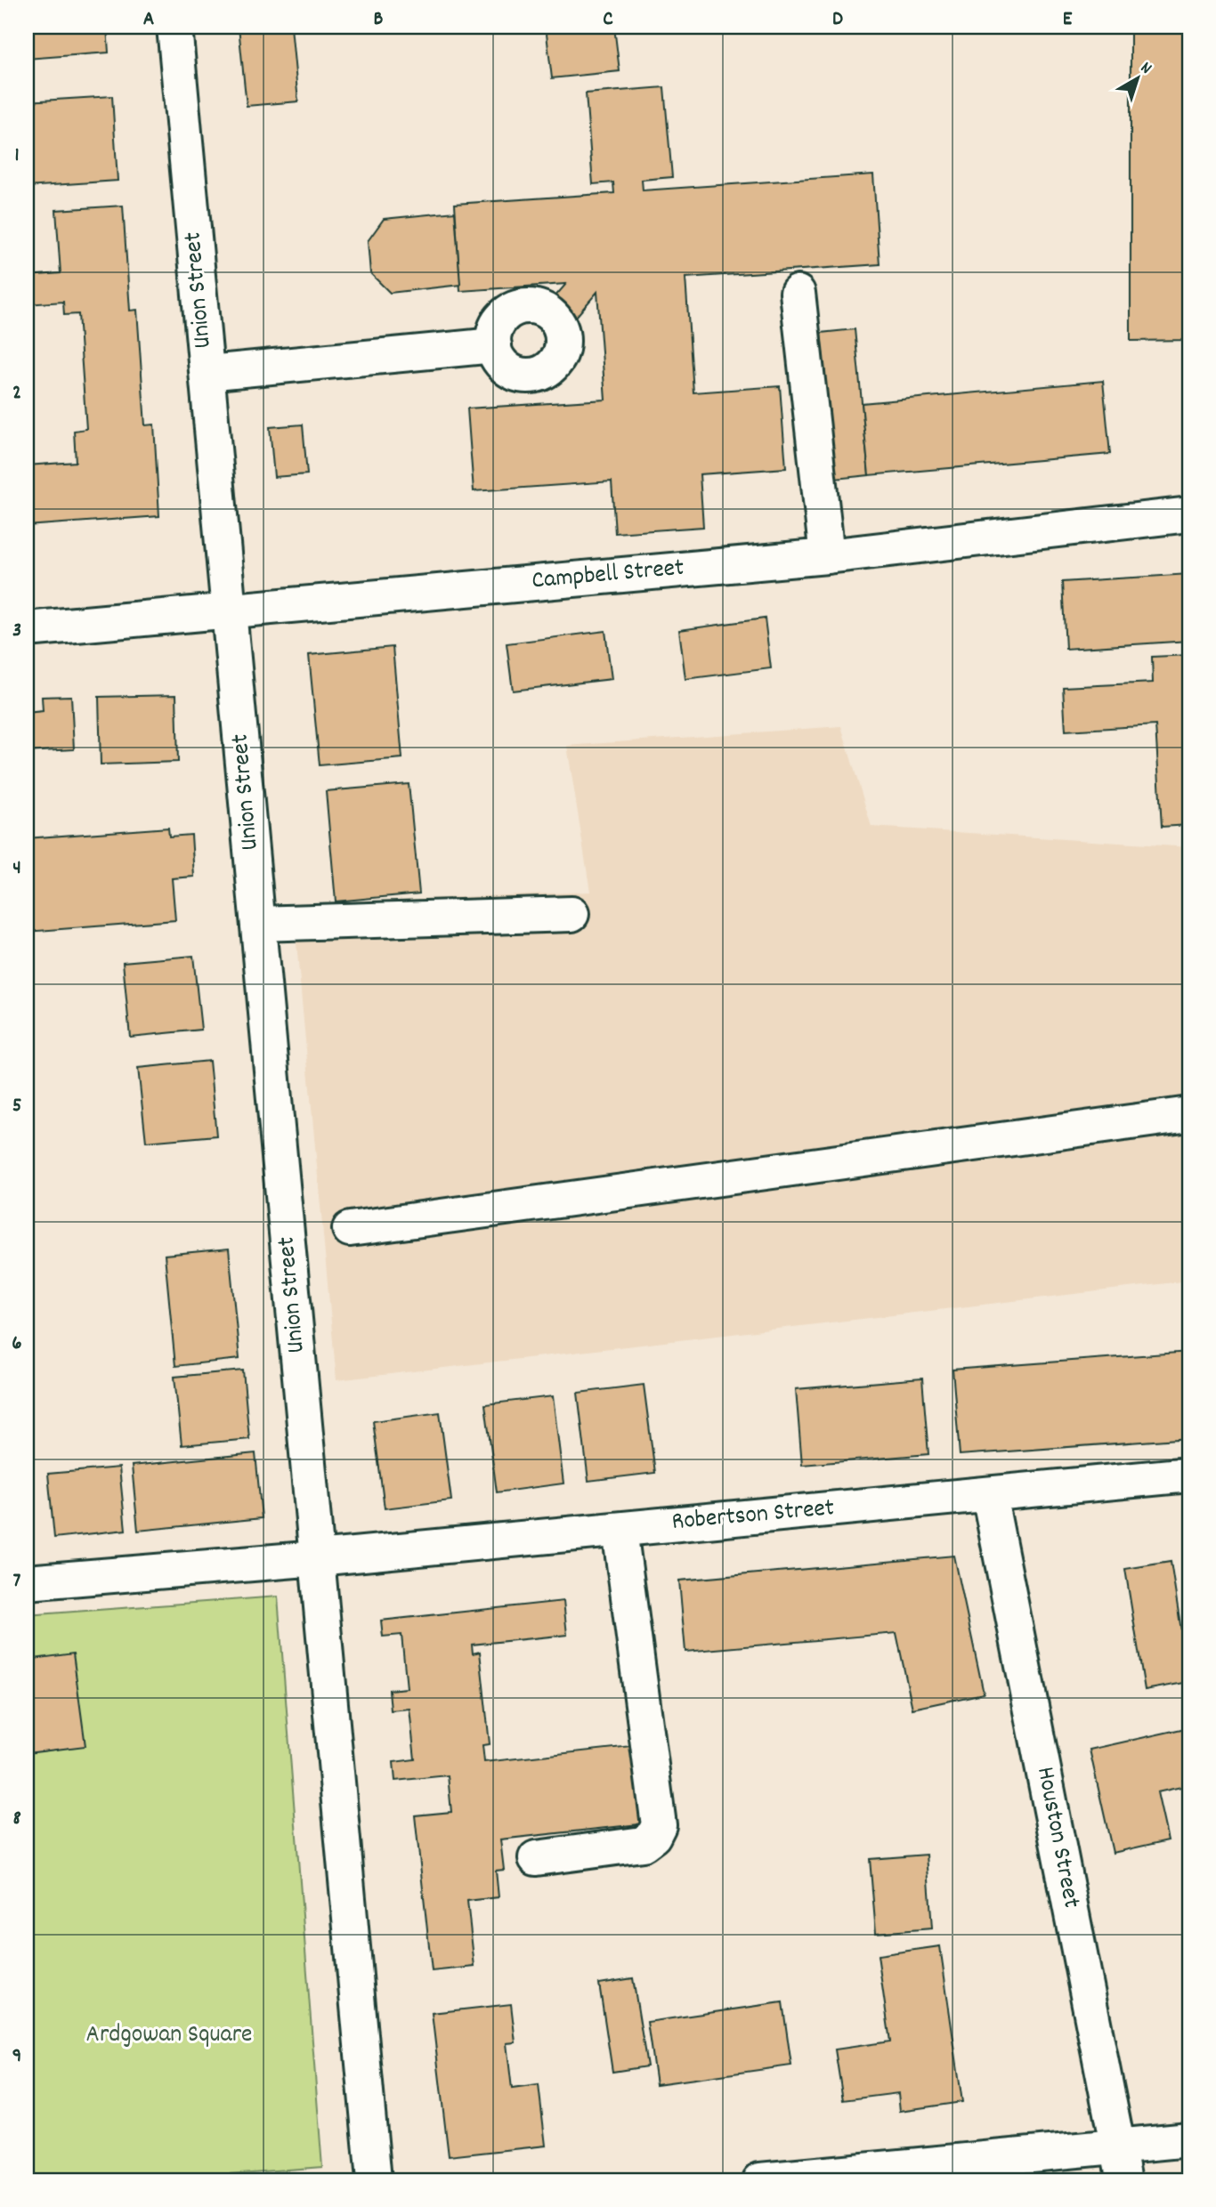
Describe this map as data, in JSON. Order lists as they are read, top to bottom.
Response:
{
  "streets": {
    "street": [
      "Union Street",
      "Campbell Street",
      "Robertson Street",
      "Houston Street"
    ]
  },
  "crossings": [
    ["Union Street", "Campbell Street"],
    ["Union Street", "Robertson Street"],
    ["Robertson Street", "Houston Street"]
  ],
  "parks": ["Ardgowan Square"],
  "north": "top right",
  "grid": {
    "columns": [
      "A",
      "B",
      "C",
      "D",
      "E"
    ],
    "rows": [
      "1",
      "2",
      "3",
      "4",
      "5",
      "6",
      "7",
      "8",
      "9"
    ]
  }
}
